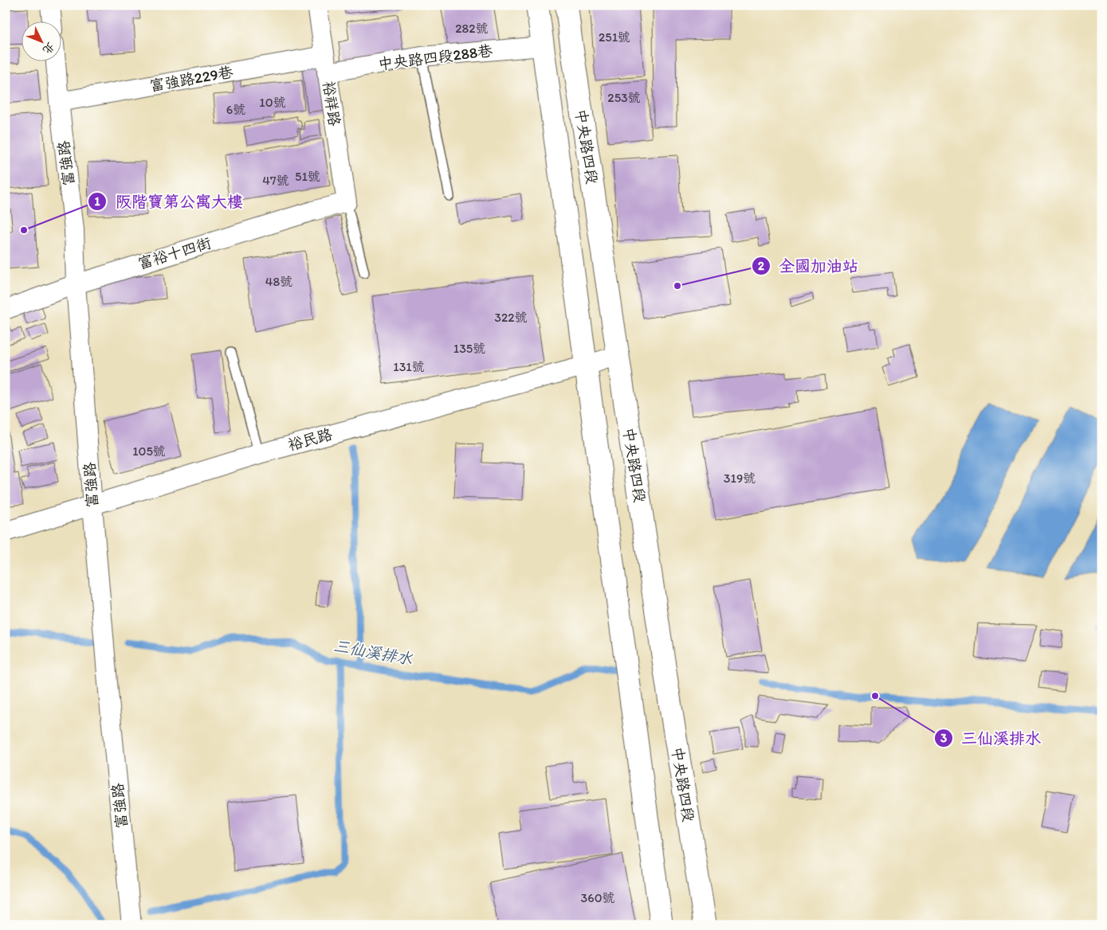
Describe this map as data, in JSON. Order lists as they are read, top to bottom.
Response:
{
  "streets": {
    "street": [
      "中央路四段288巷",
      "富強路229巷",
      "裕祥路",
      "中央路四段",
      "富強路",
      "富裕十四街",
      "裕民路"
    ]
  },
  "crossings": [
    ["中央路四段288巷", "富強路229巷"],
    ["中央路四段288巷", "裕祥路"],
    ["中央路四段288巷", "中央路四段"],
    ["富強路229巷", "裕祥路"],
    ["富強路229巷", "富強路"],
    ["裕祥路", "富裕十四街"],
    ["中央路四段", "裕民路"],
    ["富強路", "富裕十四街"],
    ["富強路", "裕民路"]
  ],
  "water": ["三仙溪排水"],
  "places": ["阪階寶第公寓大樓", "全國加油站", "三仙溪排水"],
  "house_numbers": [
    "282號",
    "251號",
    "253號",
    "10號",
    "6號",
    "51號",
    "47號",
    "48號",
    "322號",
    "135號",
    "131號",
    "105號",
    "319號",
    "360號"
  ],
  "north": "bottom right"
}
